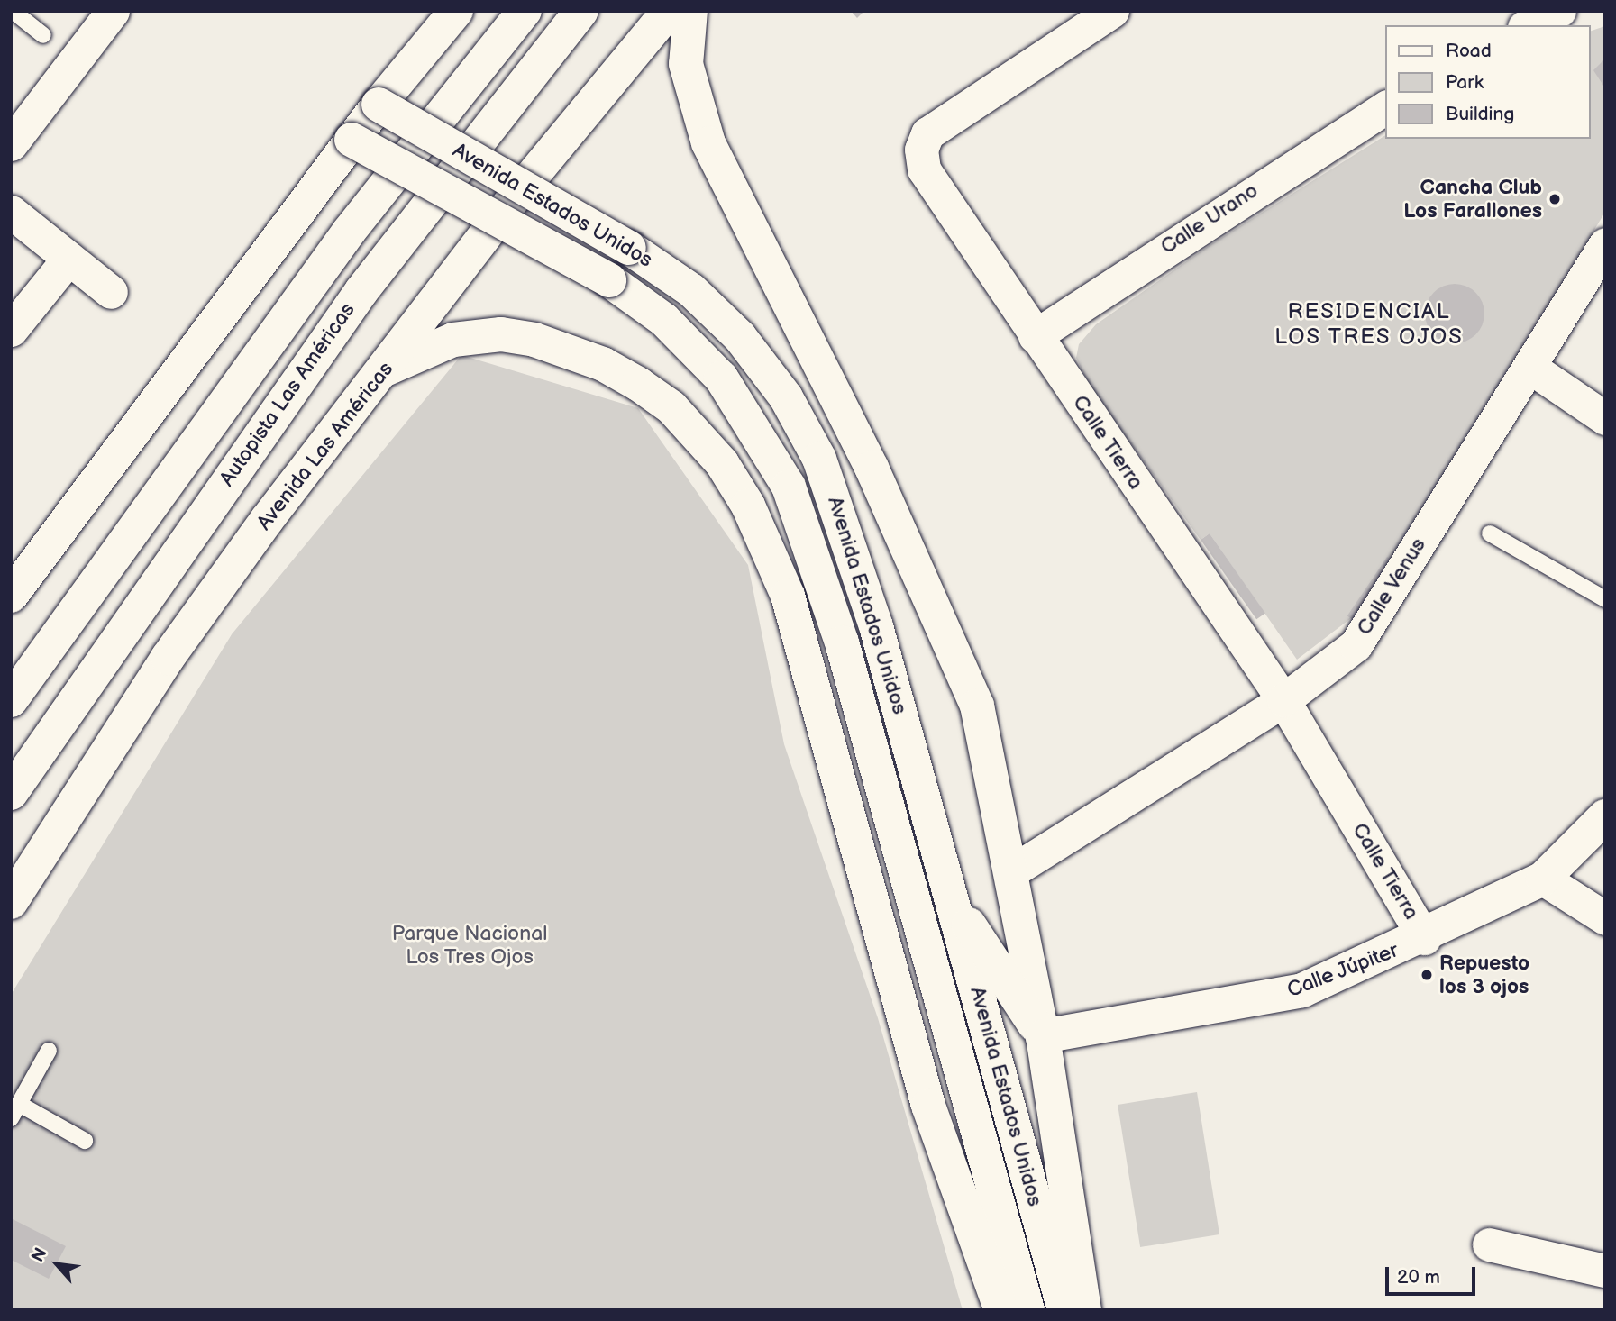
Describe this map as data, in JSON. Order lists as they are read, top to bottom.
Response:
{
  "streets": {
    "main road": [
      "Avenida Estados Unidos",
      "Autopista Las Américas",
      "Avenida Las Américas",
      "Calle Júpiter"
    ],
    "street": ["Calle Urano", "Calle Tierra", "Calle Venus"]
  },
  "crossings": [
    ["Calle Urano", "Calle Tierra"],
    ["Calle Tierra", "Calle Venus"],
    ["Calle Tierra", "Calle Júpiter"]
  ],
  "districts": ["RESIDENCIAL LOS TRES OJOS"],
  "parks": ["Parque Nacional Los Tres Ojos"],
  "places": ["Cancha Club Los Farallones", "Repuesto los 3 ojos"],
  "legend": ["Road", "Park", "Building"],
  "scale_bar": "20 m",
  "north": "top left"
}
